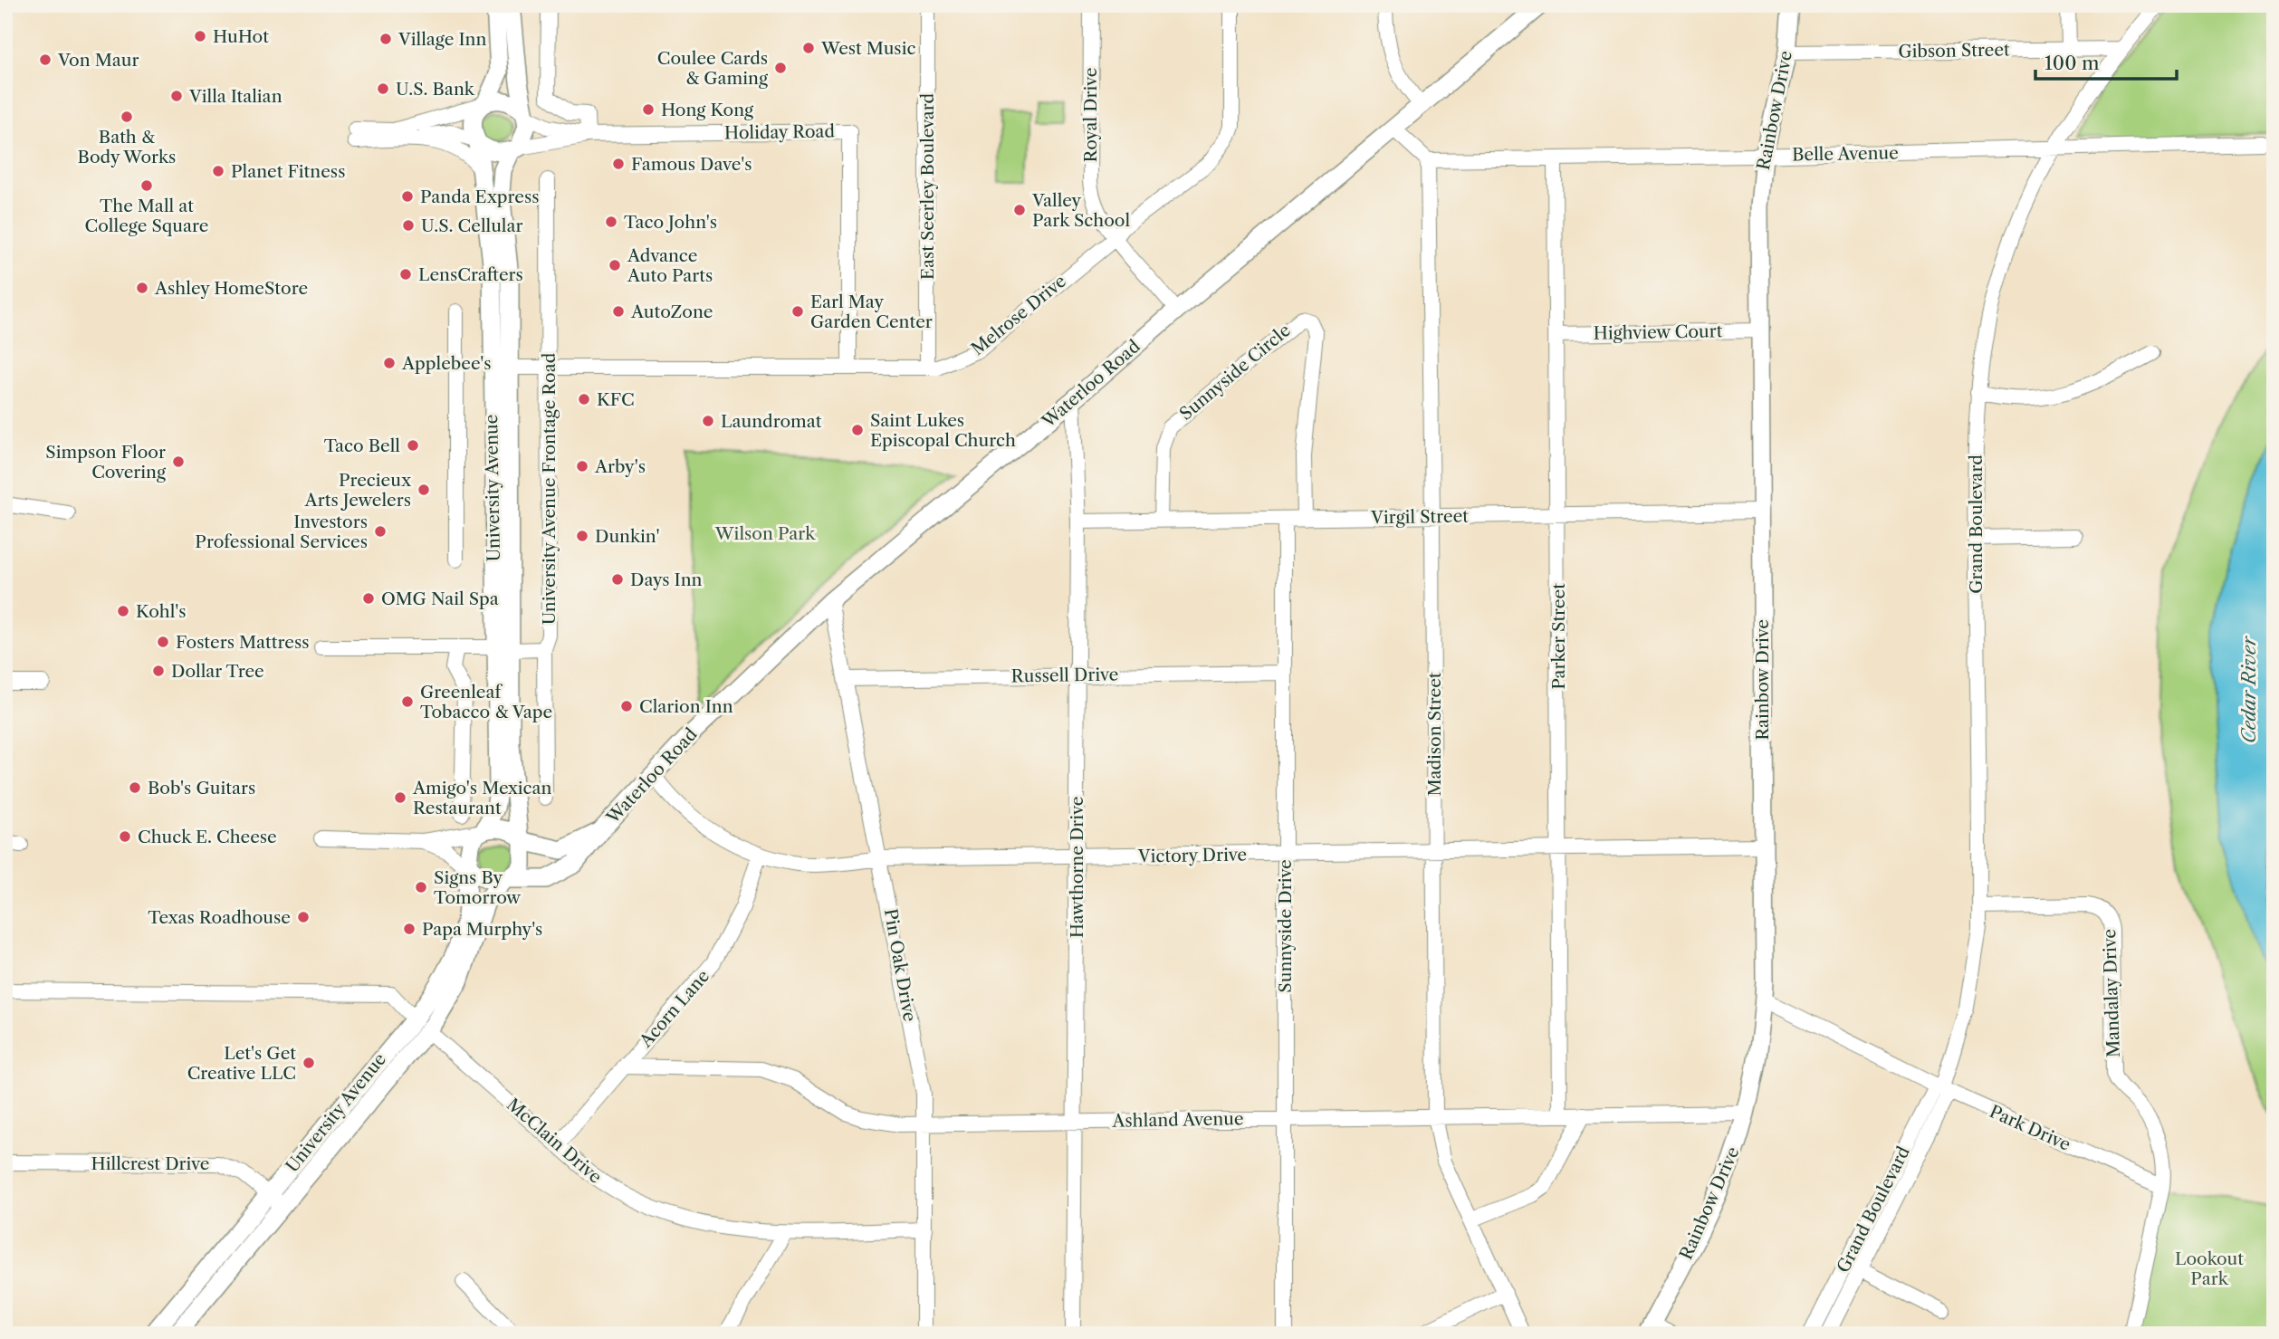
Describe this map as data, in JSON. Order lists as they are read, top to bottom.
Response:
{
  "streets": {
    "main road": ["Rainbow Drive", "Waterloo Road", "University Avenue"],
    "street": [
      "Gibson Street",
      "Royal Drive",
      "Holiday Road",
      "Belle Avenue",
      "East Seerley Boulevard",
      "Melrose Drive",
      "Highview Court",
      "Sunnyside Circle",
      "University Avenue Frontage Road",
      "Virgil Street",
      "Grand Boulevard",
      "Parker Street",
      "Russell Drive",
      "Madison Street",
      "Victory Drive",
      "Hawthorne Drive",
      "Sunnyside Drive",
      "Pin Oak Drive",
      "Mandalay Drive",
      "Acorn Lane",
      "Ashland Avenue",
      "Park Drive",
      "McClain Drive",
      "Hillcrest Drive"
    ]
  },
  "crossings": [
    ["Gibson Street", "Rainbow Drive"],
    ["Gibson Street", "Grand Boulevard"],
    ["Rainbow Drive", "Belle Avenue"],
    ["Rainbow Drive", "Highview Court"],
    ["Rainbow Drive", "Virgil Street"],
    ["Rainbow Drive", "Victory Drive"],
    ["Rainbow Drive", "Ashland Avenue"],
    ["Rainbow Drive", "Park Drive"],
    ["Royal Drive", "Melrose Drive"],
    ["Royal Drive", "Waterloo Road"],
    ["Holiday Road", "Melrose Drive"],
    ["Holiday Road", "University Avenue"],
    ["Belle Avenue", "Grand Boulevard"],
    ["Belle Avenue", "Parker Street"],
    ["Belle Avenue", "Madison Street"],
    ["East Seerley Boulevard", "Melrose Drive"],
    ["Melrose Drive", "University Avenue"],
    ["Melrose Drive", "University Avenue Frontage Road"],
    ["Highview Court", "Parker Street"],
    ["Sunnyside Circle", "Virgil Street"],
    ["Waterloo Road", "University Avenue"],
    ["Waterloo Road", "Victory Drive"],
    ["Waterloo Road", "Hawthorne Drive"],
    ["Waterloo Road", "Pin Oak Drive"],
    ["University Avenue", "McClain Drive"],
    ["University Avenue", "Hillcrest Drive"],
    ["Virgil Street", "Parker Street"],
    ["Virgil Street", "Madison Street"],
    ["Virgil Street", "Hawthorne Drive"],
    ["Virgil Street", "Sunnyside Drive"],
    ["Grand Boulevard", "Mandalay Drive"],
    ["Grand Boulevard", "Park Drive"],
    ["Parker Street", "Victory Drive"],
    ["Parker Street", "Ashland Avenue"],
    ["Russell Drive", "Hawthorne Drive"],
    ["Russell Drive", "Sunnyside Drive"],
    ["Russell Drive", "Pin Oak Drive"],
    ["Madison Street", "Victory Drive"],
    ["Madison Street", "Ashland Avenue"],
    ["Victory Drive", "Hawthorne Drive"],
    ["Victory Drive", "Sunnyside Drive"],
    ["Victory Drive", "Pin Oak Drive"],
    ["Victory Drive", "Acorn Lane"],
    ["Hawthorne Drive", "Ashland Avenue"],
    ["Sunnyside Drive", "Ashland Avenue"],
    ["Pin Oak Drive", "Ashland Avenue"],
    ["Pin Oak Drive", "McClain Drive"],
    ["Mandalay Drive", "Park Drive"],
    ["Acorn Lane", "Ashland Avenue"],
    ["Acorn Lane", "McClain Drive"]
  ],
  "water": ["Cedar River"],
  "parks": ["Wilson Park", "Lookout Park"],
  "places": [
    "HuHot",
    "Village Inn",
    "West Music",
    "Von Maur",
    "Coulee Cards & Gaming",
    "U.S. Bank",
    "Villa Italian",
    "Hong Kong",
    "Bath & Body Works",
    "Famous Dave's",
    "Planet Fitness",
    "The Mall at College Square",
    "Panda Express",
    "Valley Park School",
    "Taco John's",
    "U.S. Cellular",
    "Advance Auto Parts",
    "LensCrafters",
    "Ashley HomeStore",
    "AutoZone",
    "Earl May Garden Center",
    "Applebee's",
    "KFC",
    "Laundromat",
    "Saint Lukes Episcopal Church",
    "Taco Bell",
    "Simpson Floor Covering",
    "Arby's",
    "Precieux Arts Jewelers",
    "Investors Professional Services",
    "Dunkin'",
    "Days Inn",
    "OMG Nail Spa",
    "Kohl's",
    "Fosters Mattress",
    "Dollar Tree",
    "Greenleaf Tobacco & Vape",
    "Clarion Inn",
    "Bob's Guitars",
    "Amigo's Mexican Restaurant",
    "Chuck E. Cheese",
    "Signs By Tomorrow",
    "Texas Roadhouse",
    "Papa Murphy's",
    "Let's Get Creative LLC"
  ],
  "scale_bar": "100 m"
}
